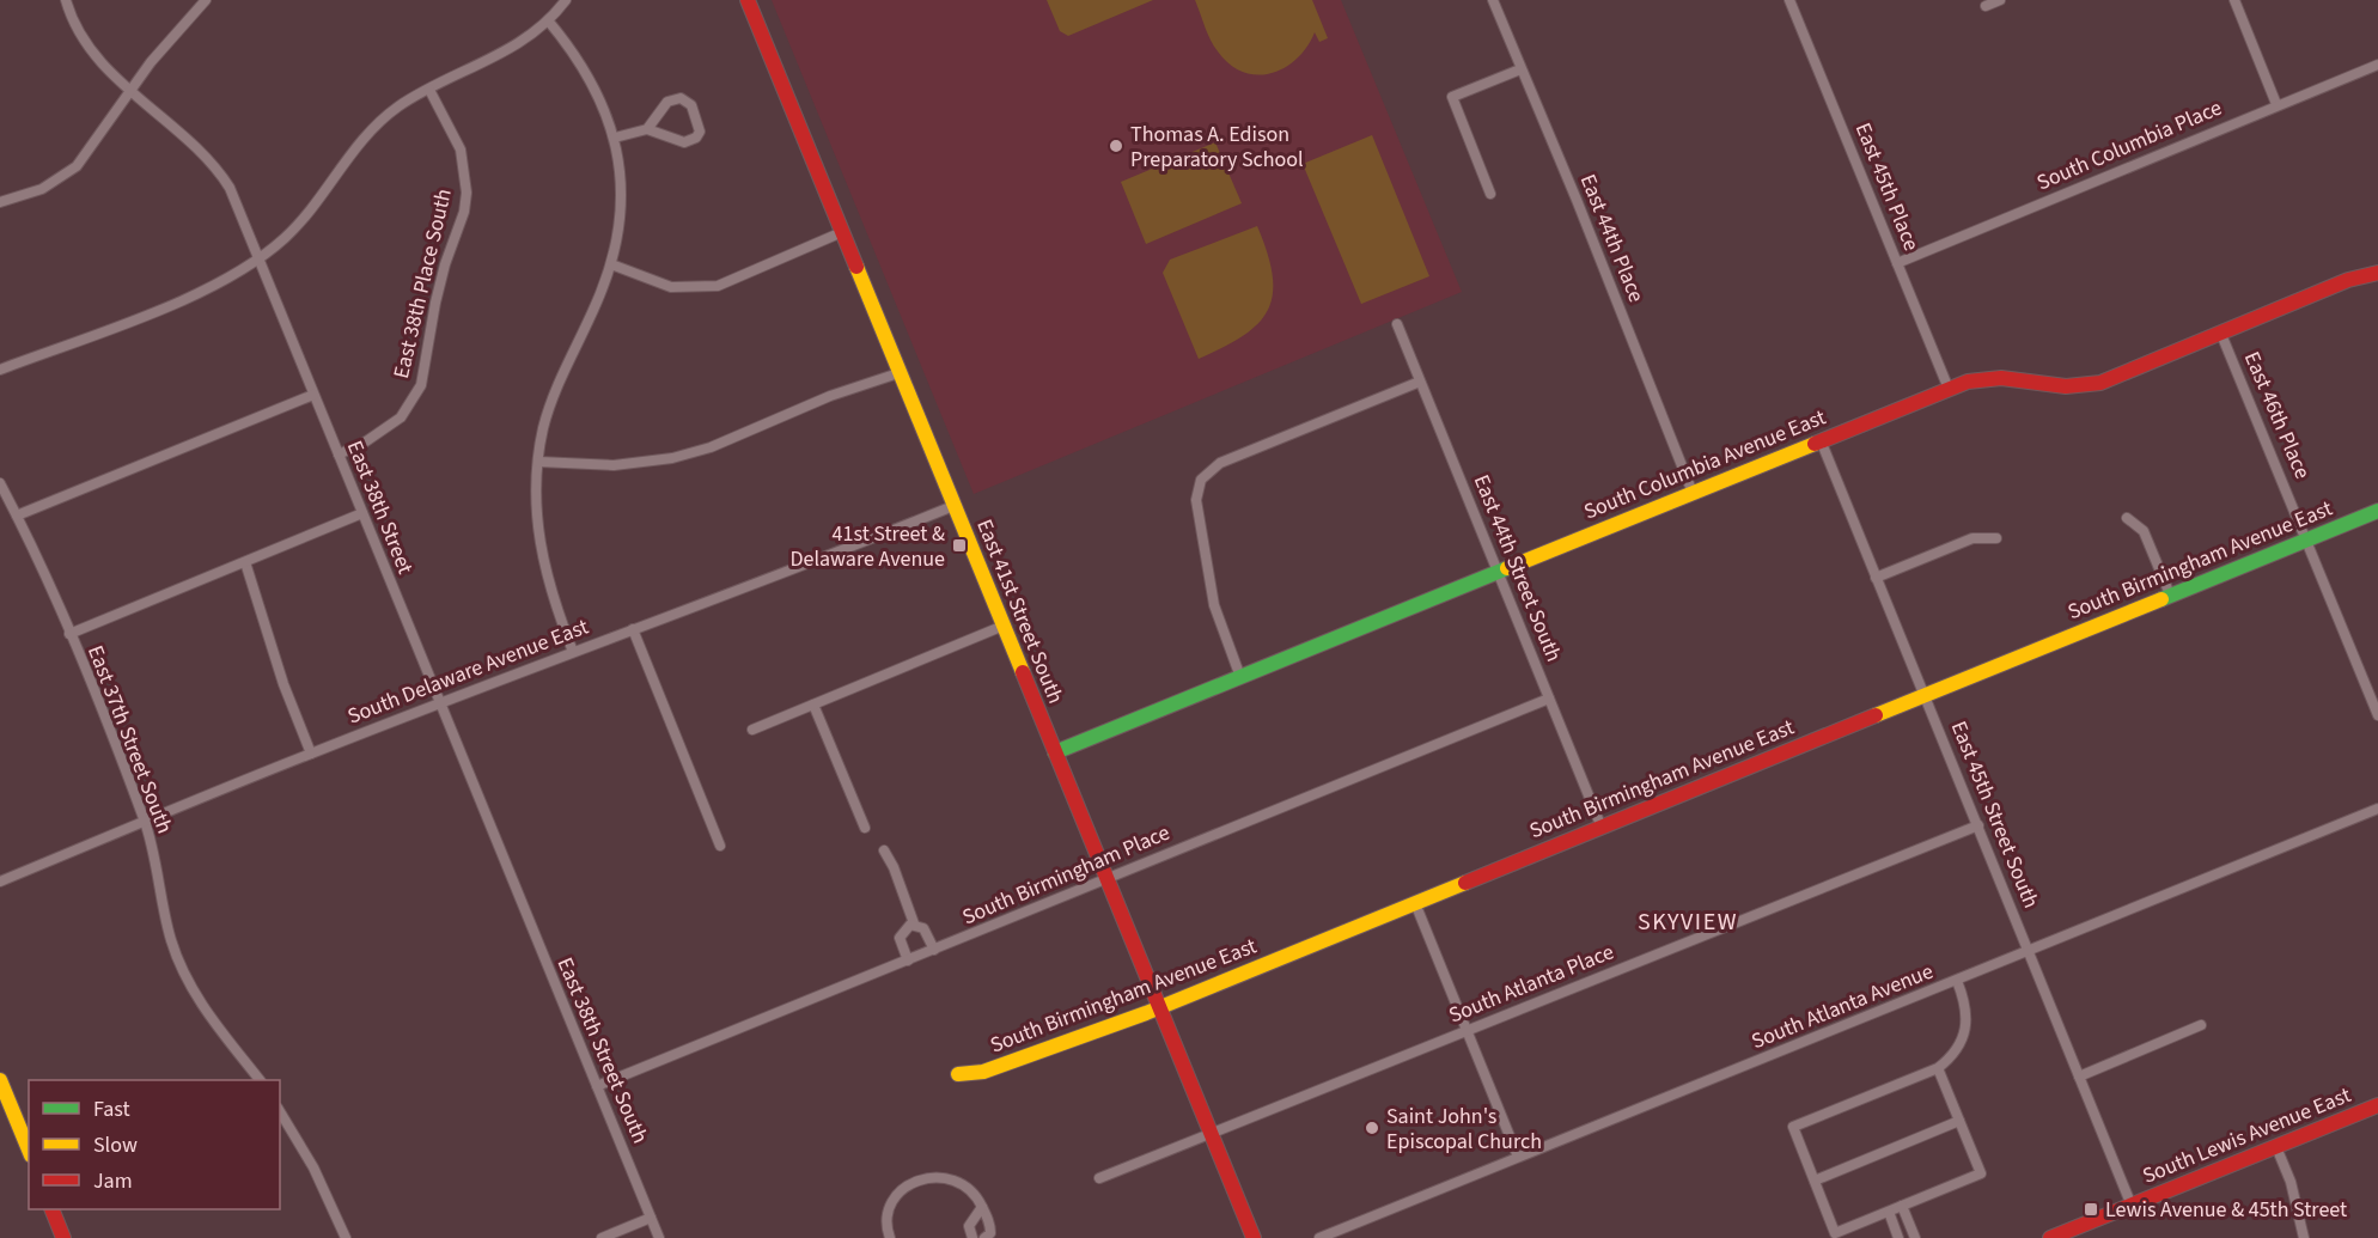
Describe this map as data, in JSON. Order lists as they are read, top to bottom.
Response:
{
  "streets": {
    "street": [
      "South Columbia Place",
      "East 45th Place",
      "East 44th Place",
      "East 38th Place South",
      "East 46th Place",
      "South Columbia Avenue East",
      "East 38th Street",
      "South Birmingham Avenue East",
      "East 44th Street South",
      "East 41st Street South",
      "South Delaware Avenue East",
      "East 37th Street South",
      "East 45th Street South",
      "South Birmingham Place",
      "South Atlanta Place",
      "South Atlanta Avenue",
      "East 38th Street South",
      "South Lewis Avenue East"
    ]
  },
  "crossings": [
    ["South Columbia Place", "East 45th Place"],
    ["East 45th Place", "South Columbia Avenue East"],
    ["East 44th Place", "South Columbia Avenue East"],
    ["East 38th Place South", "East 38th Street"],
    ["East 46th Place", "South Columbia Avenue East"],
    ["East 46th Place", "South Birmingham Avenue East"],
    ["South Columbia Avenue East", "East 44th Street South"],
    ["South Columbia Avenue East", "East 41st Street South"],
    ["South Columbia Avenue East", "East 45th Street South"],
    ["East 38th Street", "South Delaware Avenue East"],
    ["East 38th Street", "East 38th Street South"],
    ["South Birmingham Avenue East", "East 44th Street South"],
    ["South Birmingham Avenue East", "East 41st Street South"],
    ["South Birmingham Avenue East", "East 45th Street South"],
    ["East 44th Street South", "South Birmingham Place"],
    ["East 41st Street South", "South Delaware Avenue East"],
    ["East 41st Street South", "South Birmingham Place"],
    ["East 41st Street South", "South Atlanta Place"],
    ["South Delaware Avenue East", "East 37th Street South"],
    ["East 45th Street South", "South Atlanta Place"],
    ["East 45th Street South", "South Atlanta Avenue"],
    ["East 45th Street South", "South Lewis Avenue East"],
    ["South Birmingham Place", "East 38th Street South"]
  ],
  "districts": ["SKYVIEW"],
  "places": {
    "other": ["Thomas A. Edison Preparatory School", "Saint John's Episcopal Church"],
    "transit": ["41st Street & Delaware Avenue", "Lewis Avenue & 45th Street"]
  },
  "legend": ["Fast", "Slow", "Jam"]
}
